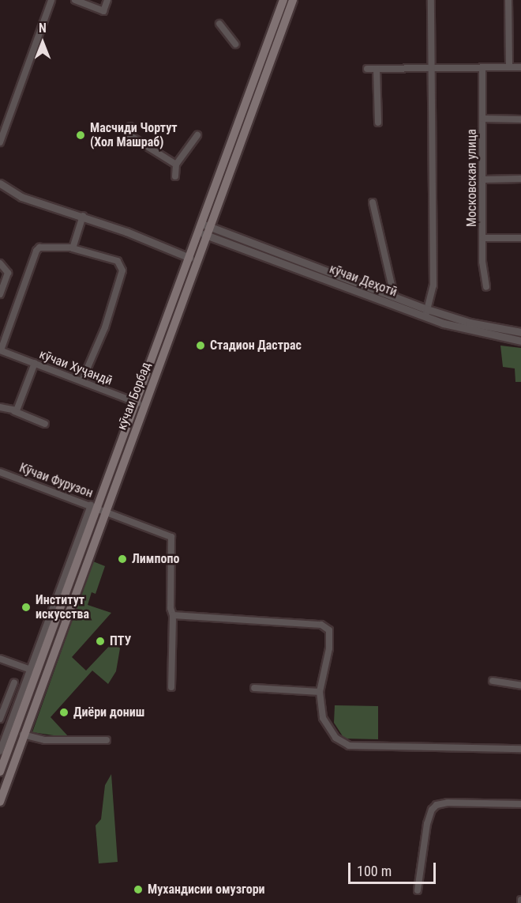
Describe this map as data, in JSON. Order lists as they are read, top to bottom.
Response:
{
  "streets": {
    "main road": ["кӯчаи Борбад"],
    "street": [
      "Московская улица",
      "кӯчаи Деҳотӣ",
      "кӯчаи Хуҷандӣ",
      "Кӯчаи Фурузон"
    ]
  },
  "crossings": [
    ["кӯчаи Деҳотӣ", "кӯчаи Борбад"],
    ["кӯчаи Хуҷандӣ", "кӯчаи Борбад"],
    ["кӯчаи Борбад", "Кӯчаи Фурузон"]
  ],
  "places": [
    "Масчиди Чортут (Хол Машраб)",
    "Стадион Дастрас",
    "Лимпопо",
    "Институт искусства",
    "ПТУ",
    "Диёри дониш",
    "Мухандисии омузгори"
  ],
  "scale_bar": "100 m",
  "north": "top"
}
